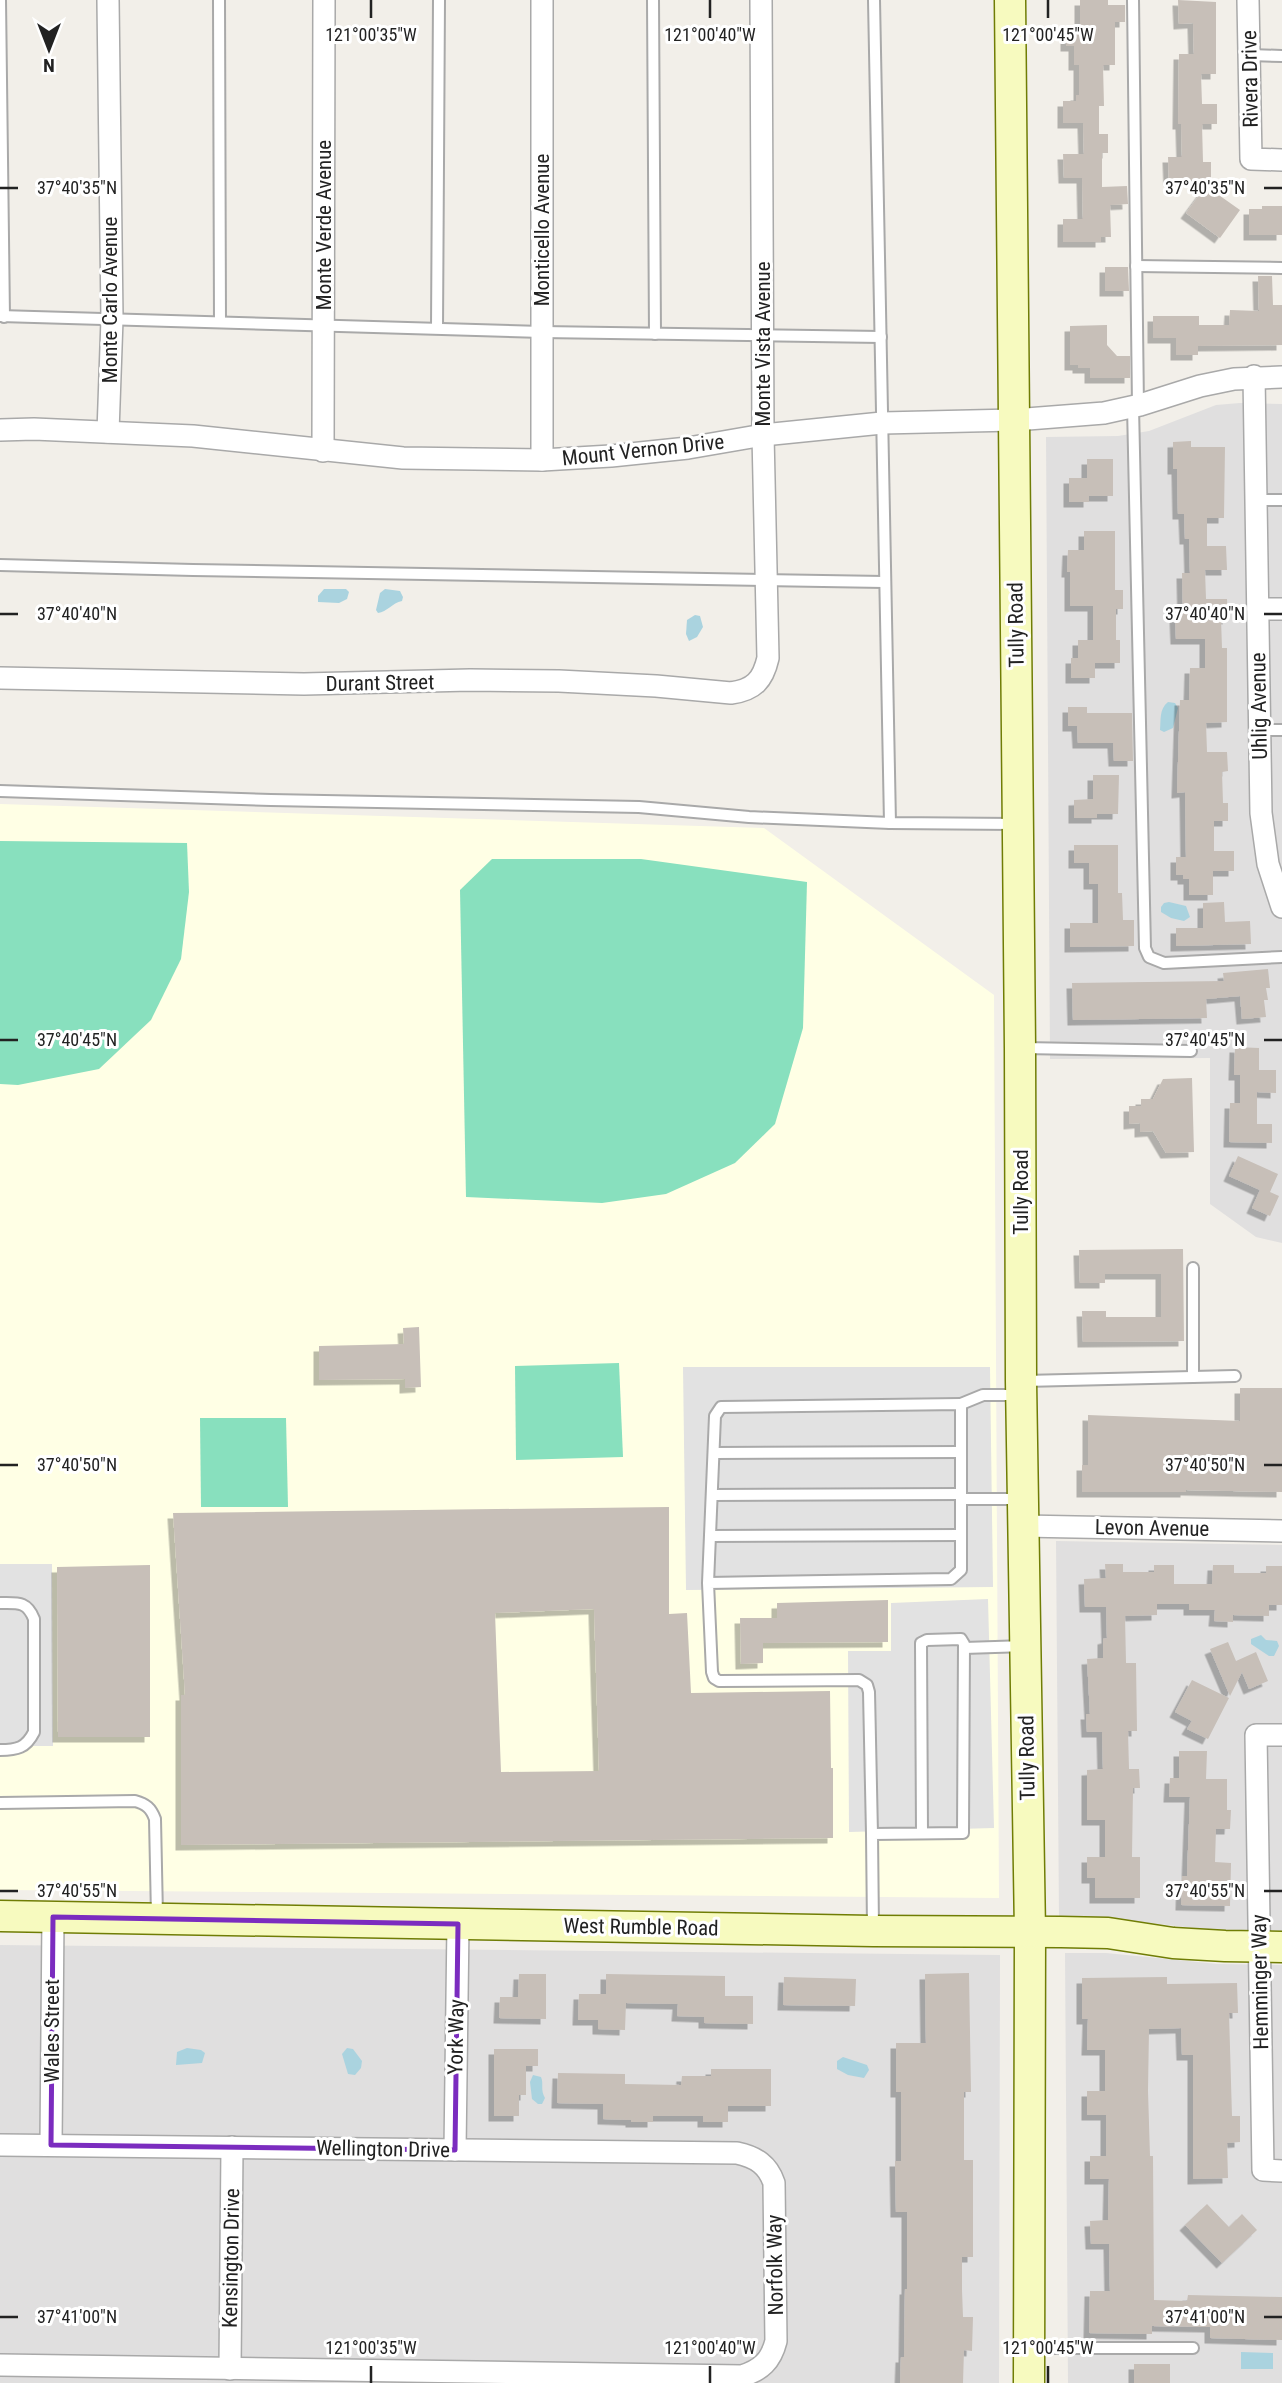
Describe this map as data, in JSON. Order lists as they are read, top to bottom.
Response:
{
  "streets": {
    "main road": ["Tully Road", "West Rumble Road"],
    "street": [
      "Rivera Drive",
      "Monte Verde Avenue",
      "Monticello Avenue",
      "Monte Carlo Avenue",
      "Monte Vista Avenue",
      "Mount Vernon Drive",
      "Durant Street",
      "Uhlig Avenue",
      "Levon Avenue",
      "Hemminger Way",
      "Wales Street",
      "York Way",
      "Wellington Drive",
      "Kensington Drive",
      "Norfolk Way"
    ]
  },
  "crossings": [
    ["Monte Verde Avenue", "Mount Vernon Drive"],
    ["Monticello Avenue", "Mount Vernon Drive"],
    ["Monte Carlo Avenue", "Mount Vernon Drive"],
    ["Monte Vista Avenue", "Mount Vernon Drive"],
    ["Monte Vista Avenue", "Durant Street"],
    ["Mount Vernon Drive", "Tully Road"],
    ["Mount Vernon Drive", "Uhlig Avenue"],
    ["Tully Road", "Levon Avenue"],
    ["Tully Road", "West Rumble Road"],
    ["West Rumble Road", "Hemminger Way"],
    ["West Rumble Road", "Wales Street"],
    ["West Rumble Road", "York Way"],
    ["Wales Street", "Wellington Drive"],
    ["York Way", "Wellington Drive"],
    ["Wellington Drive", "Kensington Drive"],
    ["Wellington Drive", "Norfolk Way"],
    ["Kensington Drive", "Norfolk Way"]
  ],
  "north": "bottom",
  "coordinates": [
    "121°00'35\"W",
    "121°00'40\"W",
    "121°00'45\"W",
    "37°40'35\"N",
    "37°40'40\"N",
    "37°40'45\"N",
    "37°40'50\"N",
    "37°40'55\"N",
    "37°41'00\"N"
  ]
}
